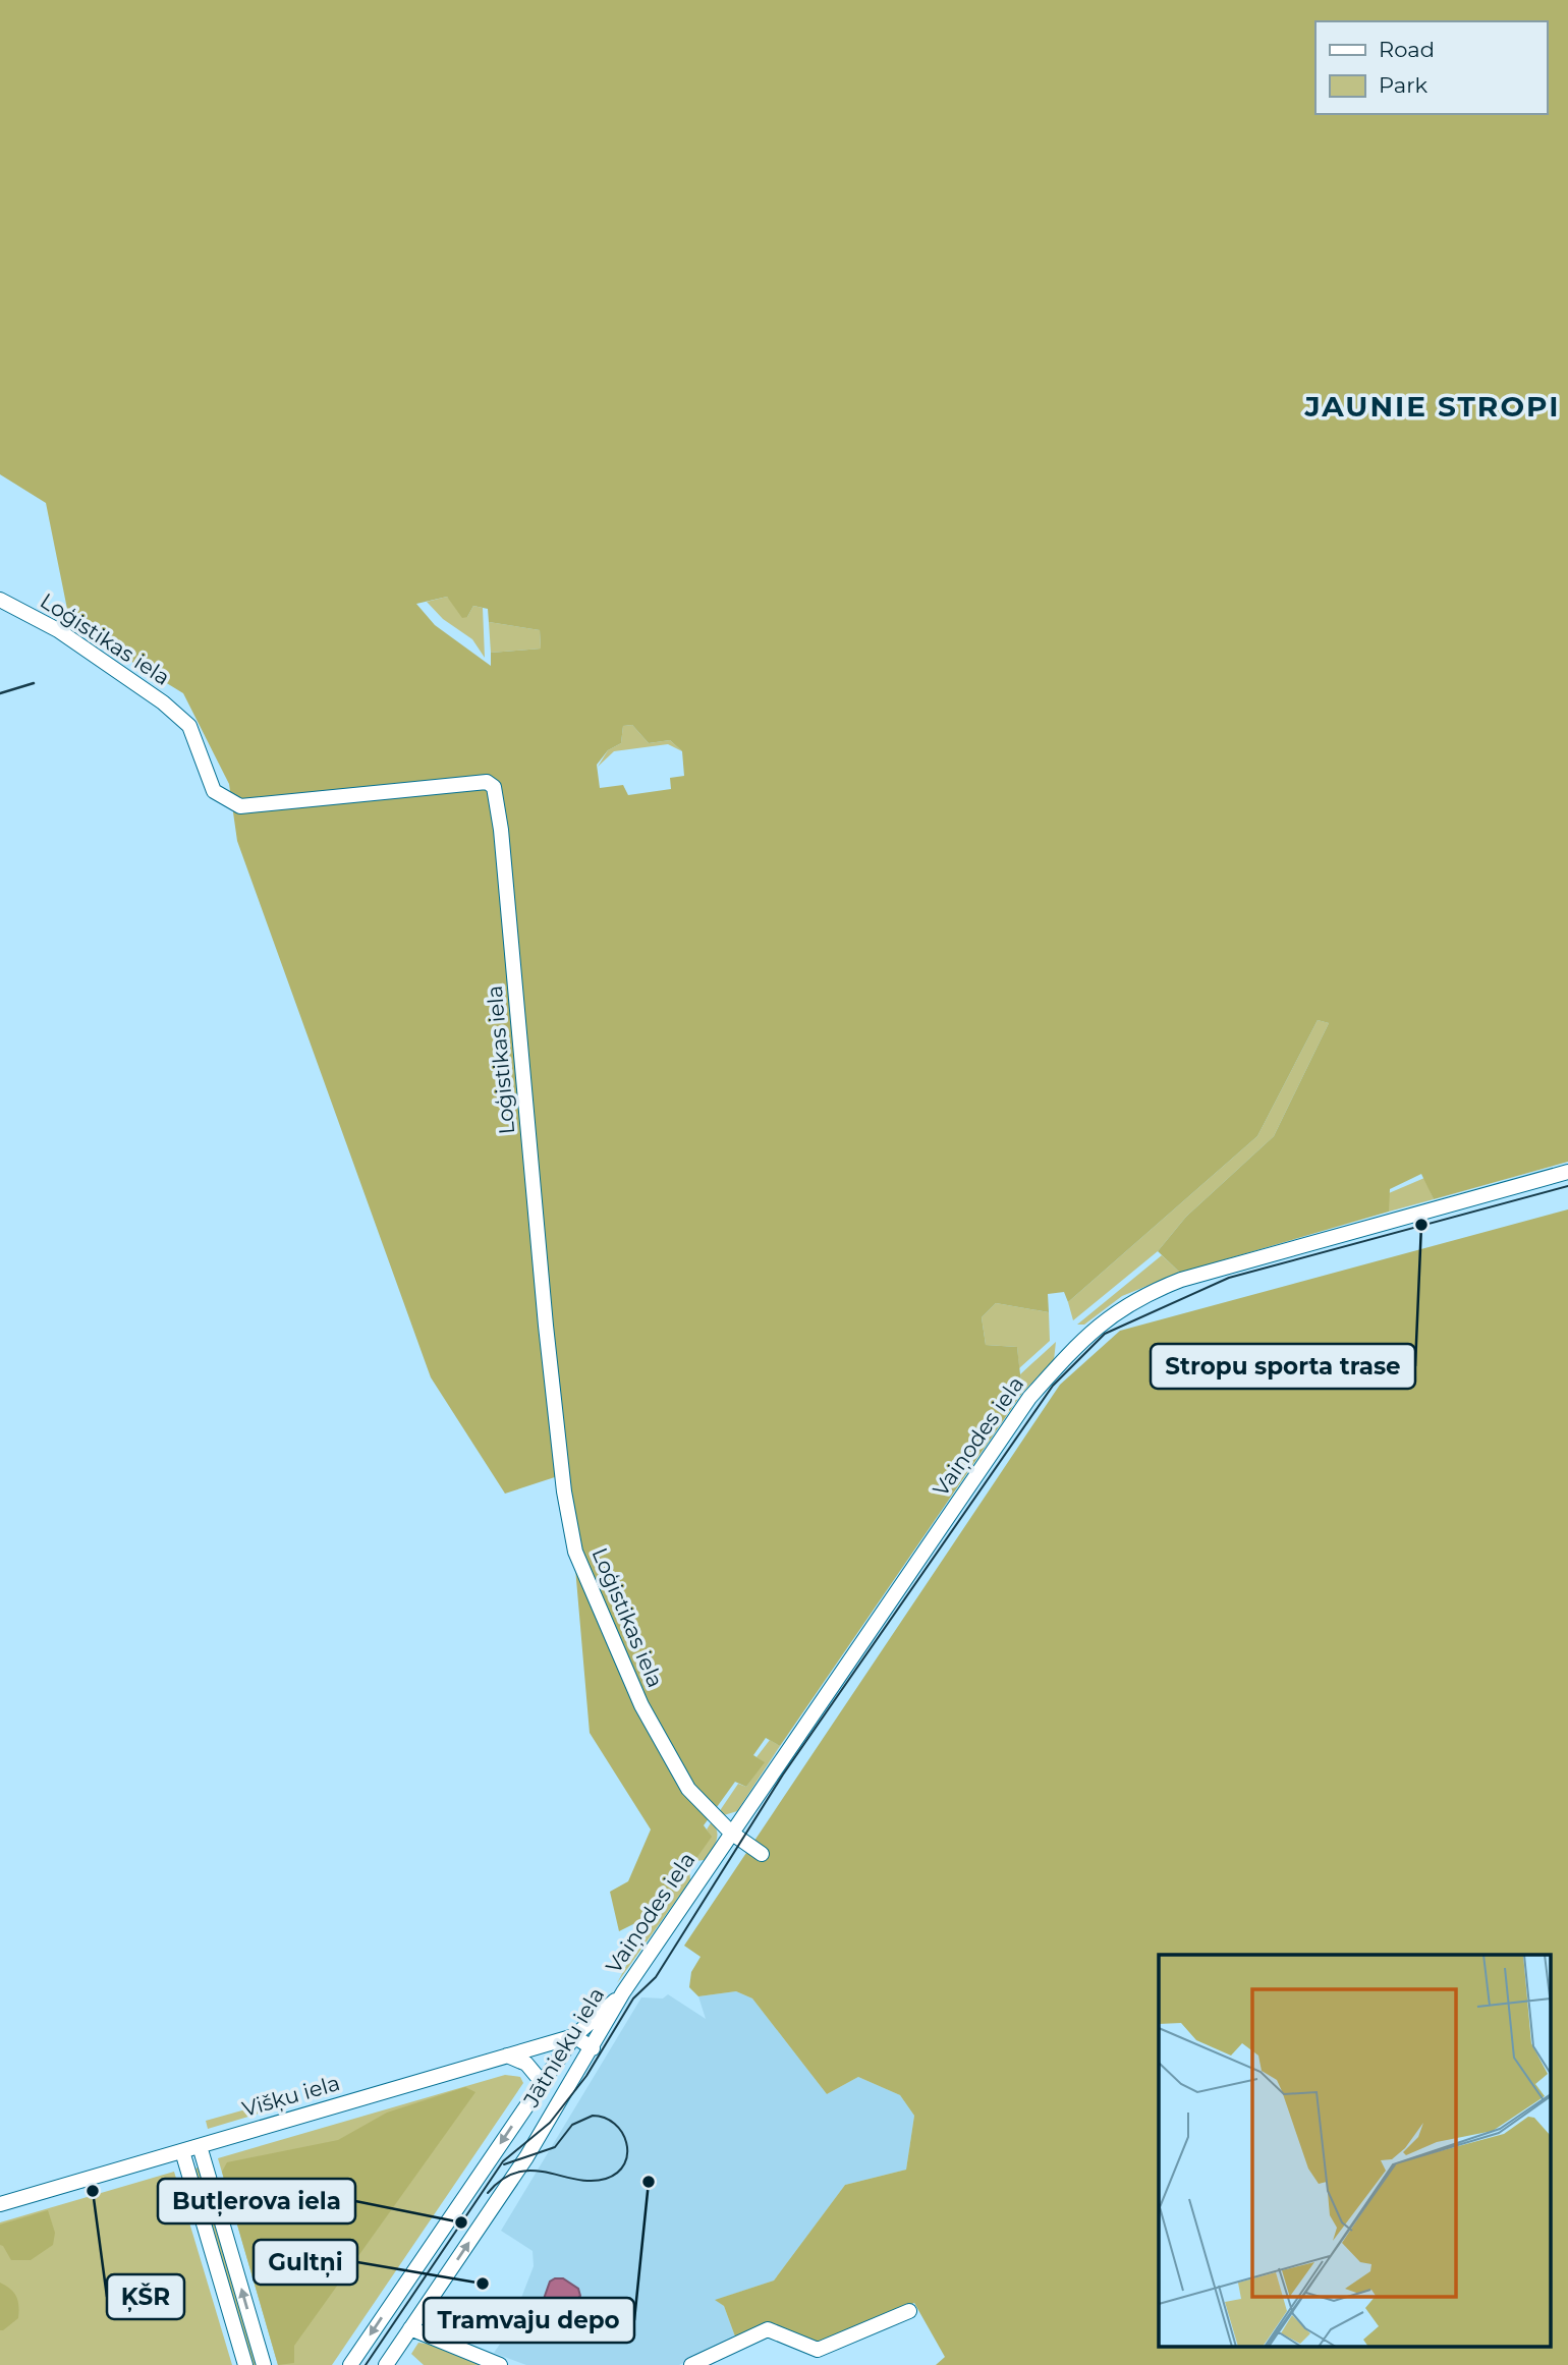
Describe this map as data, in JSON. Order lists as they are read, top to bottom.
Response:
{
  "streets": {
    "street": [
      "Loģistikas iela",
      "Vaiņodes iela",
      "Jātnieku iela",
      "Višķu iela"
    ]
  },
  "crossings": [
    ["Loģistikas iela", "Vaiņodes iela"],
    ["Vaiņodes iela", "Jātnieku iela"],
    ["Jātnieku iela", "Višķu iela"]
  ],
  "districts": ["JAUNIE STROPI"],
  "places": [
    "Stropu sporta trase",
    "Tramvaju depo",
    "ĶŠR",
    "Butļerova iela",
    "Gultņi"
  ],
  "legend": ["Road", "Park"]
}
